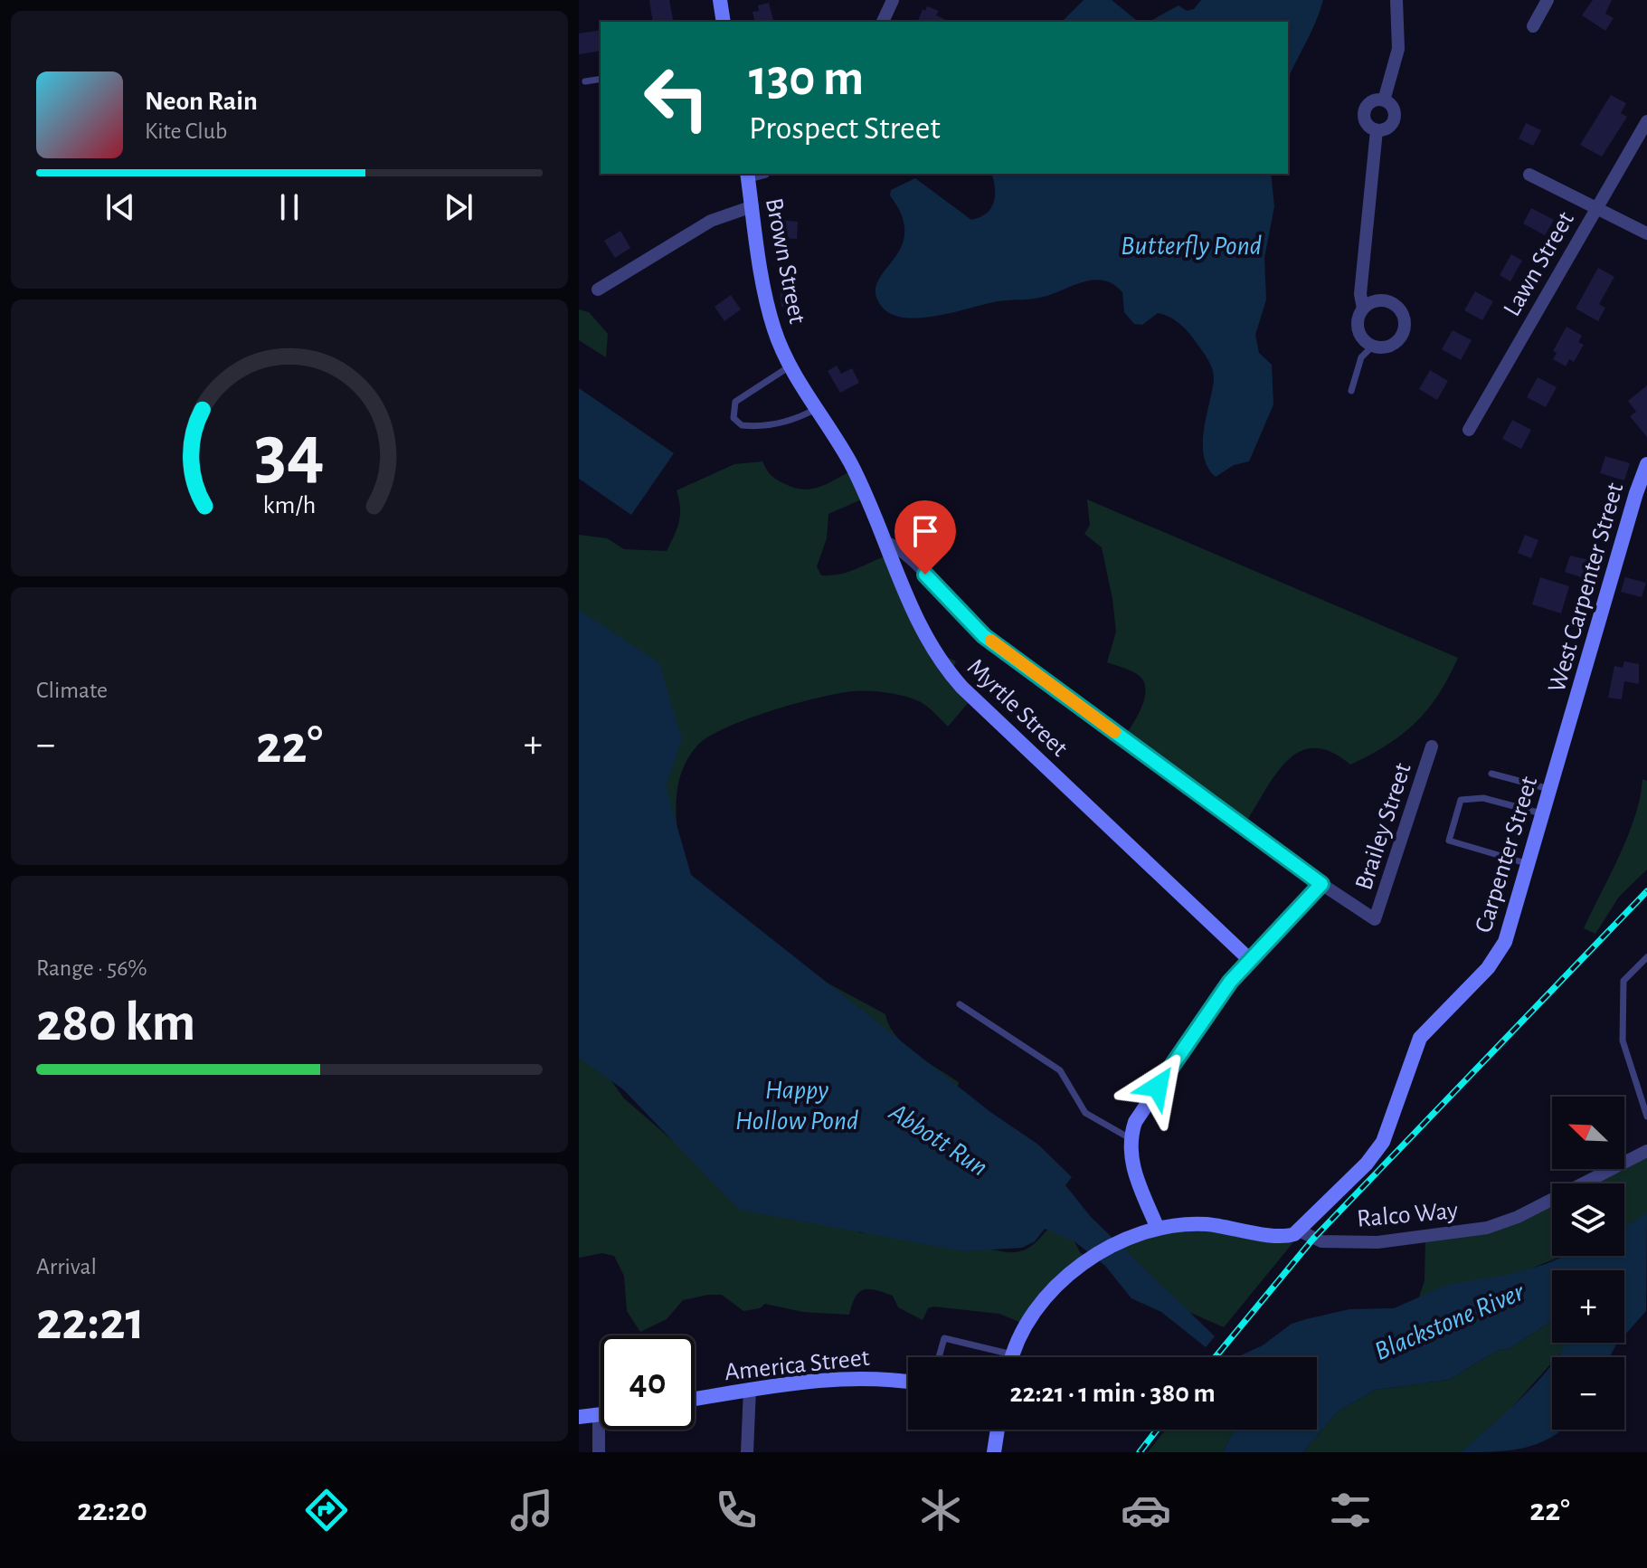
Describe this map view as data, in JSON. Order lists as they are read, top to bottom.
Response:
{
  "streets": {
    "street": [
      "Brown Street",
      "Lawn Street",
      "West Carpenter Street",
      "Myrtle Street",
      "Brailey Street",
      "Carpenter Street",
      "Ralco Way",
      "America Street"
    ]
  },
  "crossings": [
    ["Brown Street", "Myrtle Street"],
    ["West Carpenter Street", "Carpenter Street"],
    ["Carpenter Street", "Ralco Way"]
  ],
  "water": [
    "Butterfly Pond",
    "Happy Hollow Pond",
    "Abbott Run",
    "Blackstone River"
  ],
  "north": "top left",
  "page": {
    "turn": ["130 m", "Prospect Street"],
    "song": ["Neon Rain", "Kite Club"],
    "tile": [
      "Climate",
      ["Range · 56%", "280 km"],
      ["Arrival", "22:21"]
    ],
    "heat": ["−", "22°", "+"],
    "map_buttons": ["+", "−"],
    "limit": "40",
    "trip": "22:21 · 1 min · 380 m",
    "tabs": ["22:20", "22°"],
    "gauge": ["34", "km/h"]
  }
}
